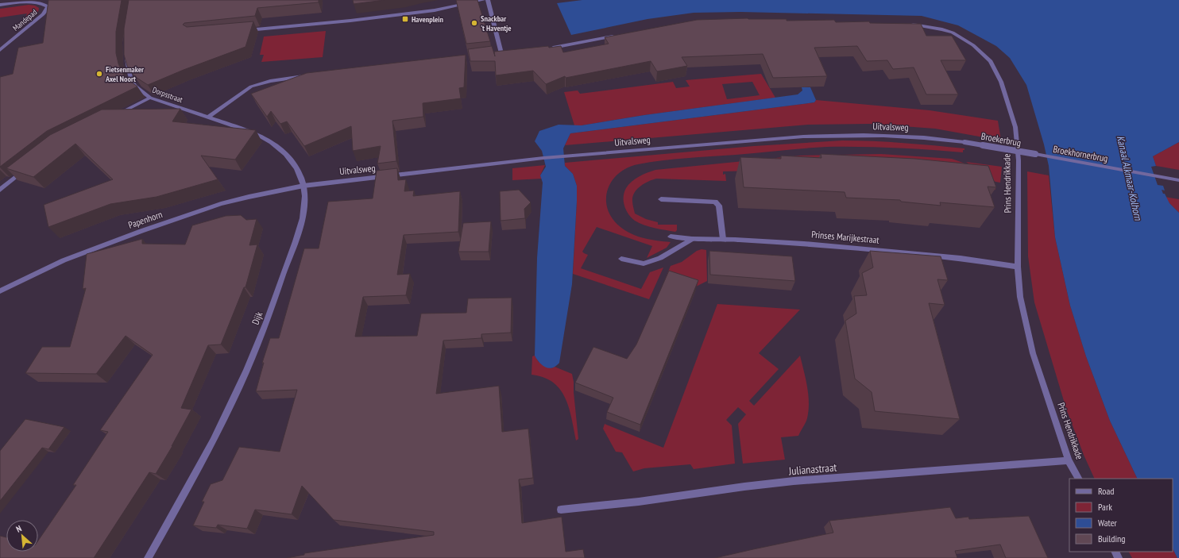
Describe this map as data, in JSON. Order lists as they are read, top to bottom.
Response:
{
  "streets": {
    "street": [
      "Mandepad",
      "Dorpsstraat",
      "Uitvalsweg",
      "Broekerbrug",
      "Broekhornerbrug",
      "Prins Hendrikkade",
      "Papenhorn",
      "Prinses Marijkestraat",
      "Dijk",
      "Julianastraat"
    ]
  },
  "crossings": [
    ["Dorpsstraat", "Dijk"],
    ["Uitvalsweg", "Broekerbrug"],
    ["Uitvalsweg", "Papenhorn"],
    ["Uitvalsweg", "Dijk"],
    ["Broekerbrug", "Broekhornerbrug"],
    ["Prins Hendrikkade", "Prinses Marijkestraat"],
    ["Prins Hendrikkade", "Julianastraat"],
    ["Papenhorn", "Dijk"]
  ],
  "water": ["Kanaal Alkmaar-Kolhorn"],
  "places": {
    "transit": ["Havenplein"],
    "other": ["Snackbar 't Haventje", "Fietsenmaker Axel Noort"]
  },
  "legend": [
    "Road",
    "Park",
    "Water",
    "Building"
  ],
  "north": "top left"
}
